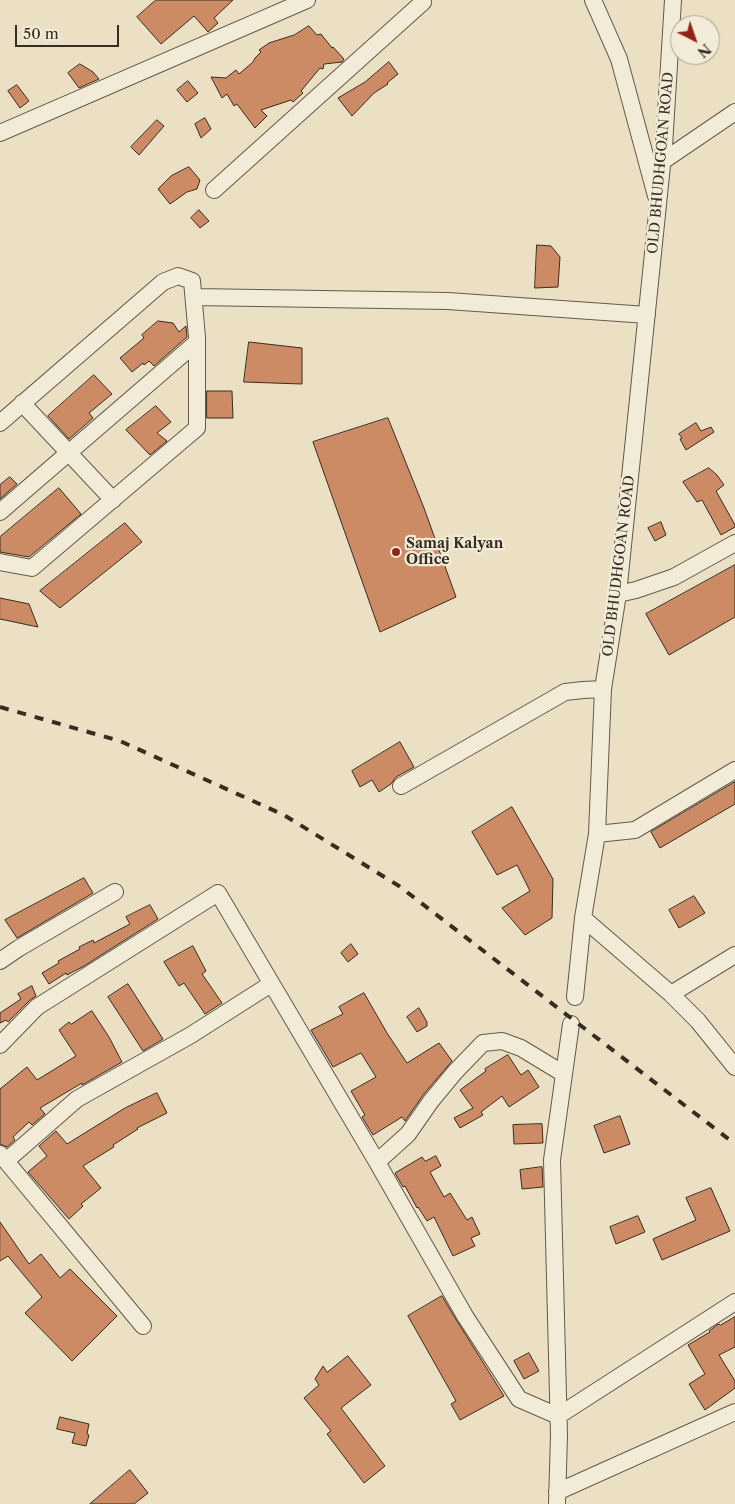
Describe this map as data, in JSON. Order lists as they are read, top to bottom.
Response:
{
  "streets": {
    "street": ["OLD BHUDHGOAN ROAD"]
  },
  "places": ["Samaj Kalyan Office"],
  "scale_bar": "50 m",
  "north": "bottom right"
}
